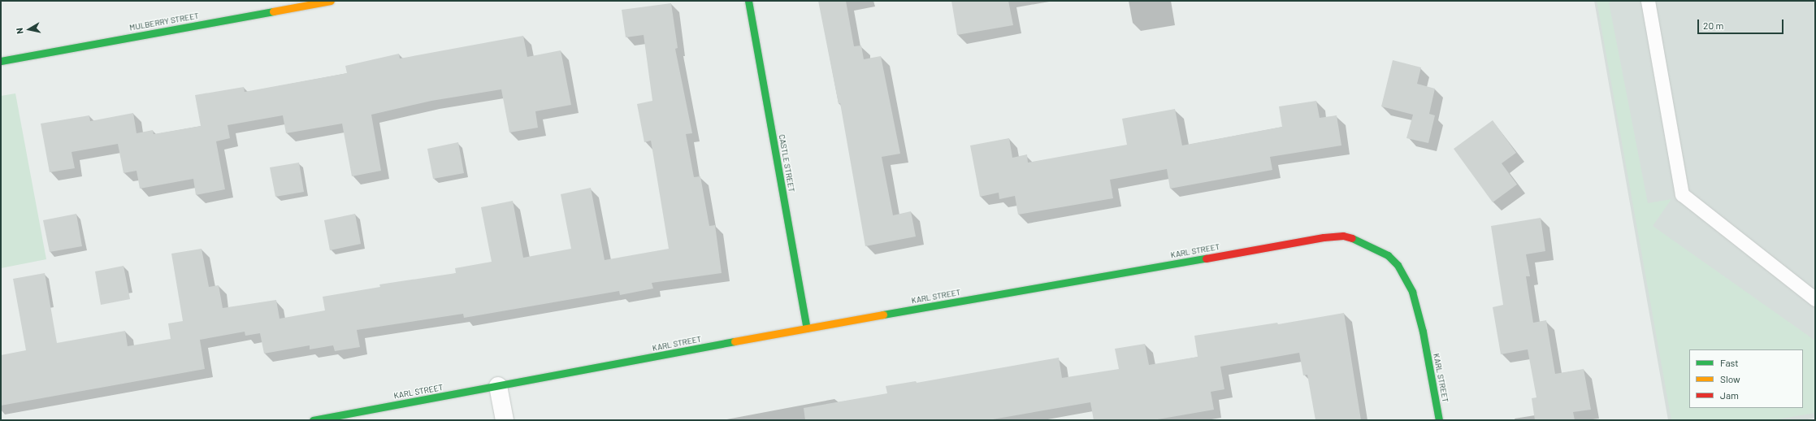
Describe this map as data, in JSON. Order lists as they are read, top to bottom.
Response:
{
  "streets": {
    "street": ["MULBERRY STREET", "CASTLE STREET", "KARL STREET"]
  },
  "crossings": [
    ["CASTLE STREET", "KARL STREET"]
  ],
  "legend": ["Fast", "Slow", "Jam"],
  "scale_bar": "20 m",
  "north": "left"
}
